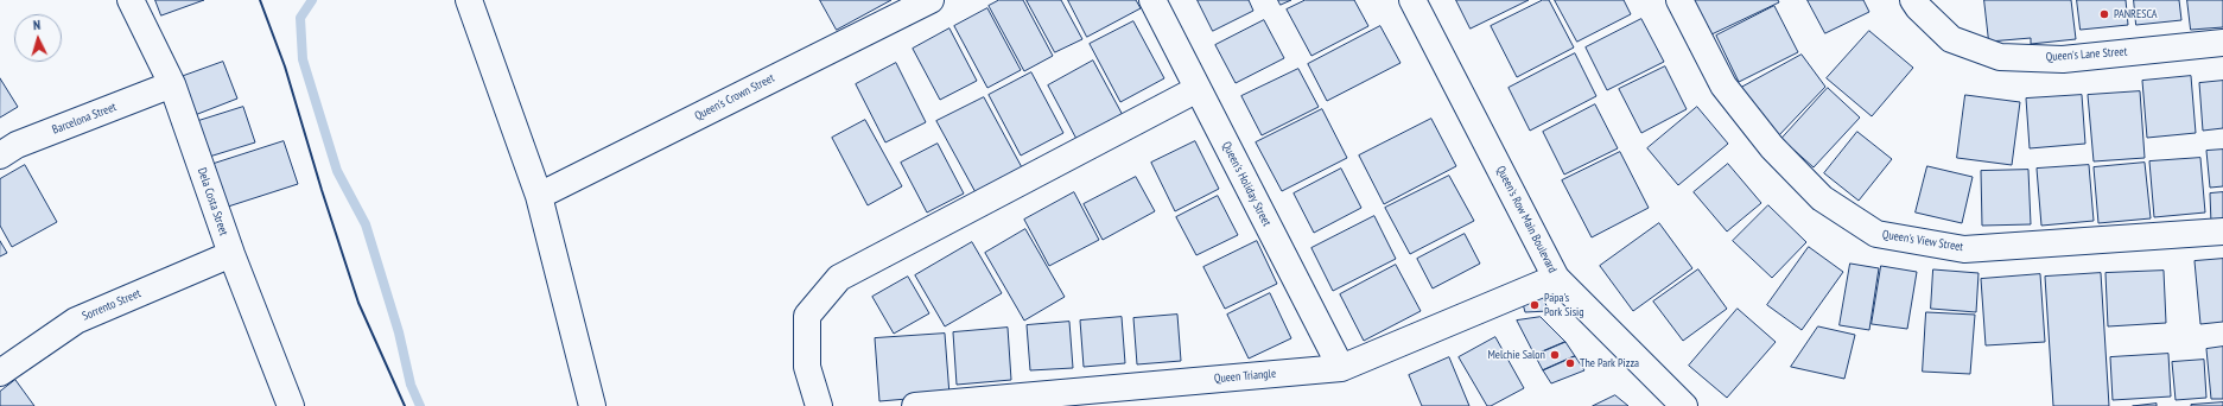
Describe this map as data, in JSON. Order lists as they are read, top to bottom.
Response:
{
  "streets": {
    "street": [
      "Queen's Lane Street",
      "Queen's Crown Street",
      "Barcelona Street",
      "Queen's Holiday Street",
      "Dela Costa Street",
      "Queen's Row Main Boulevard",
      "Queen's View Street",
      "Sorrento Street",
      "Queen Triangle"
    ]
  },
  "crossings": [
    ["Barcelona Street", "Dela Costa Street"],
    ["Queen's Holiday Street", "Queen Triangle"],
    ["Dela Costa Street", "Sorrento Street"],
    ["Queen's Row Main Boulevard", "Queen Triangle"]
  ],
  "places": [
    "PANRESCA",
    "Papa's Pork Sisig",
    "Melchie Salon",
    "The Park Pizza"
  ],
  "north": "top"
}
